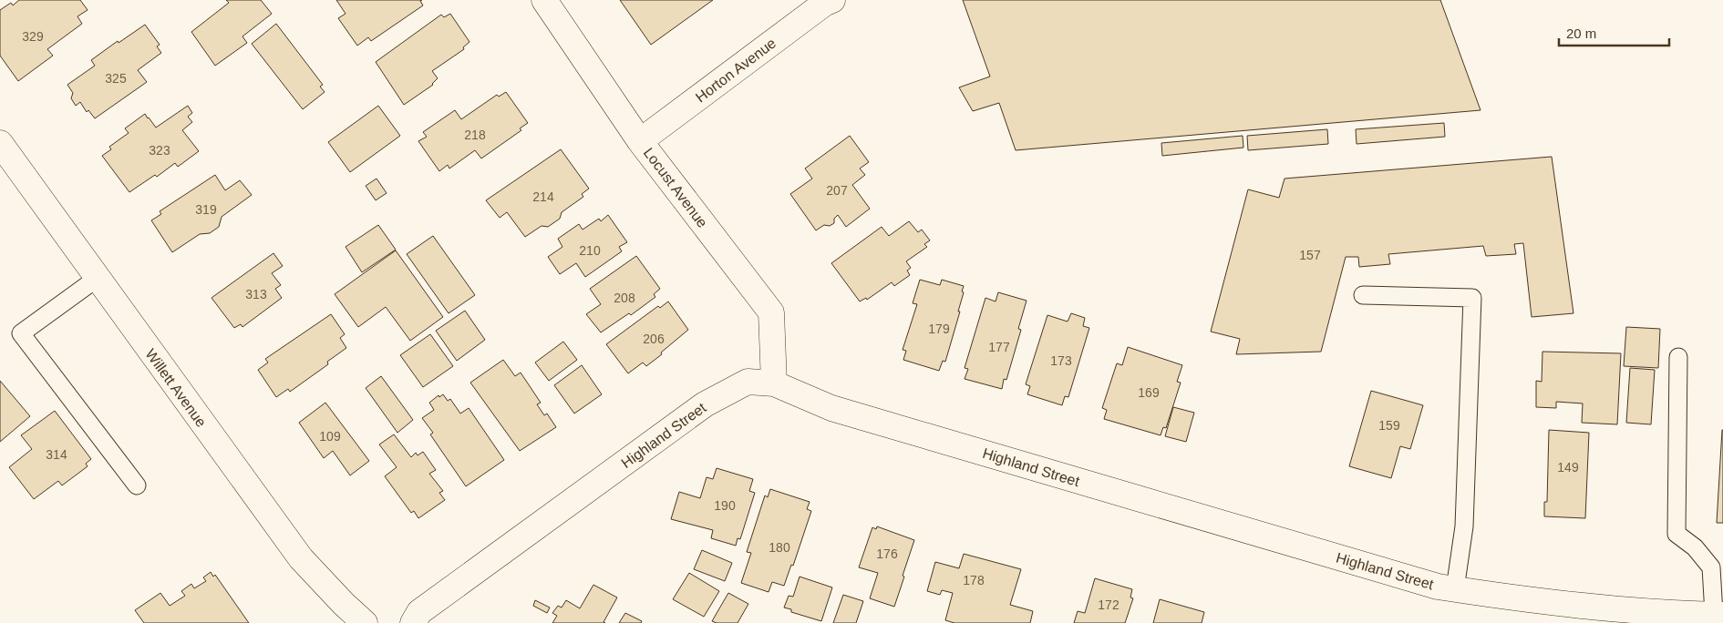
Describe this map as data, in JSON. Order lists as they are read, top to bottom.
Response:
{
  "streets": {
    "street": [
      "Horton Avenue",
      "Locust Avenue",
      "Willett Avenue",
      "Highland Street"
    ]
  },
  "crossings": [
    ["Horton Avenue", "Locust Avenue"],
    ["Locust Avenue", "Highland Street"]
  ],
  "house_numbers": [
    "329",
    "325",
    "218",
    "323",
    "207",
    "214",
    "319",
    "210",
    "157",
    "313",
    "208",
    "179",
    "206",
    "177",
    "173",
    "169",
    "159",
    "109",
    "314",
    "149",
    "190",
    "180",
    "176",
    "178",
    "172"
  ],
  "scale_bar": "20 m"
}
